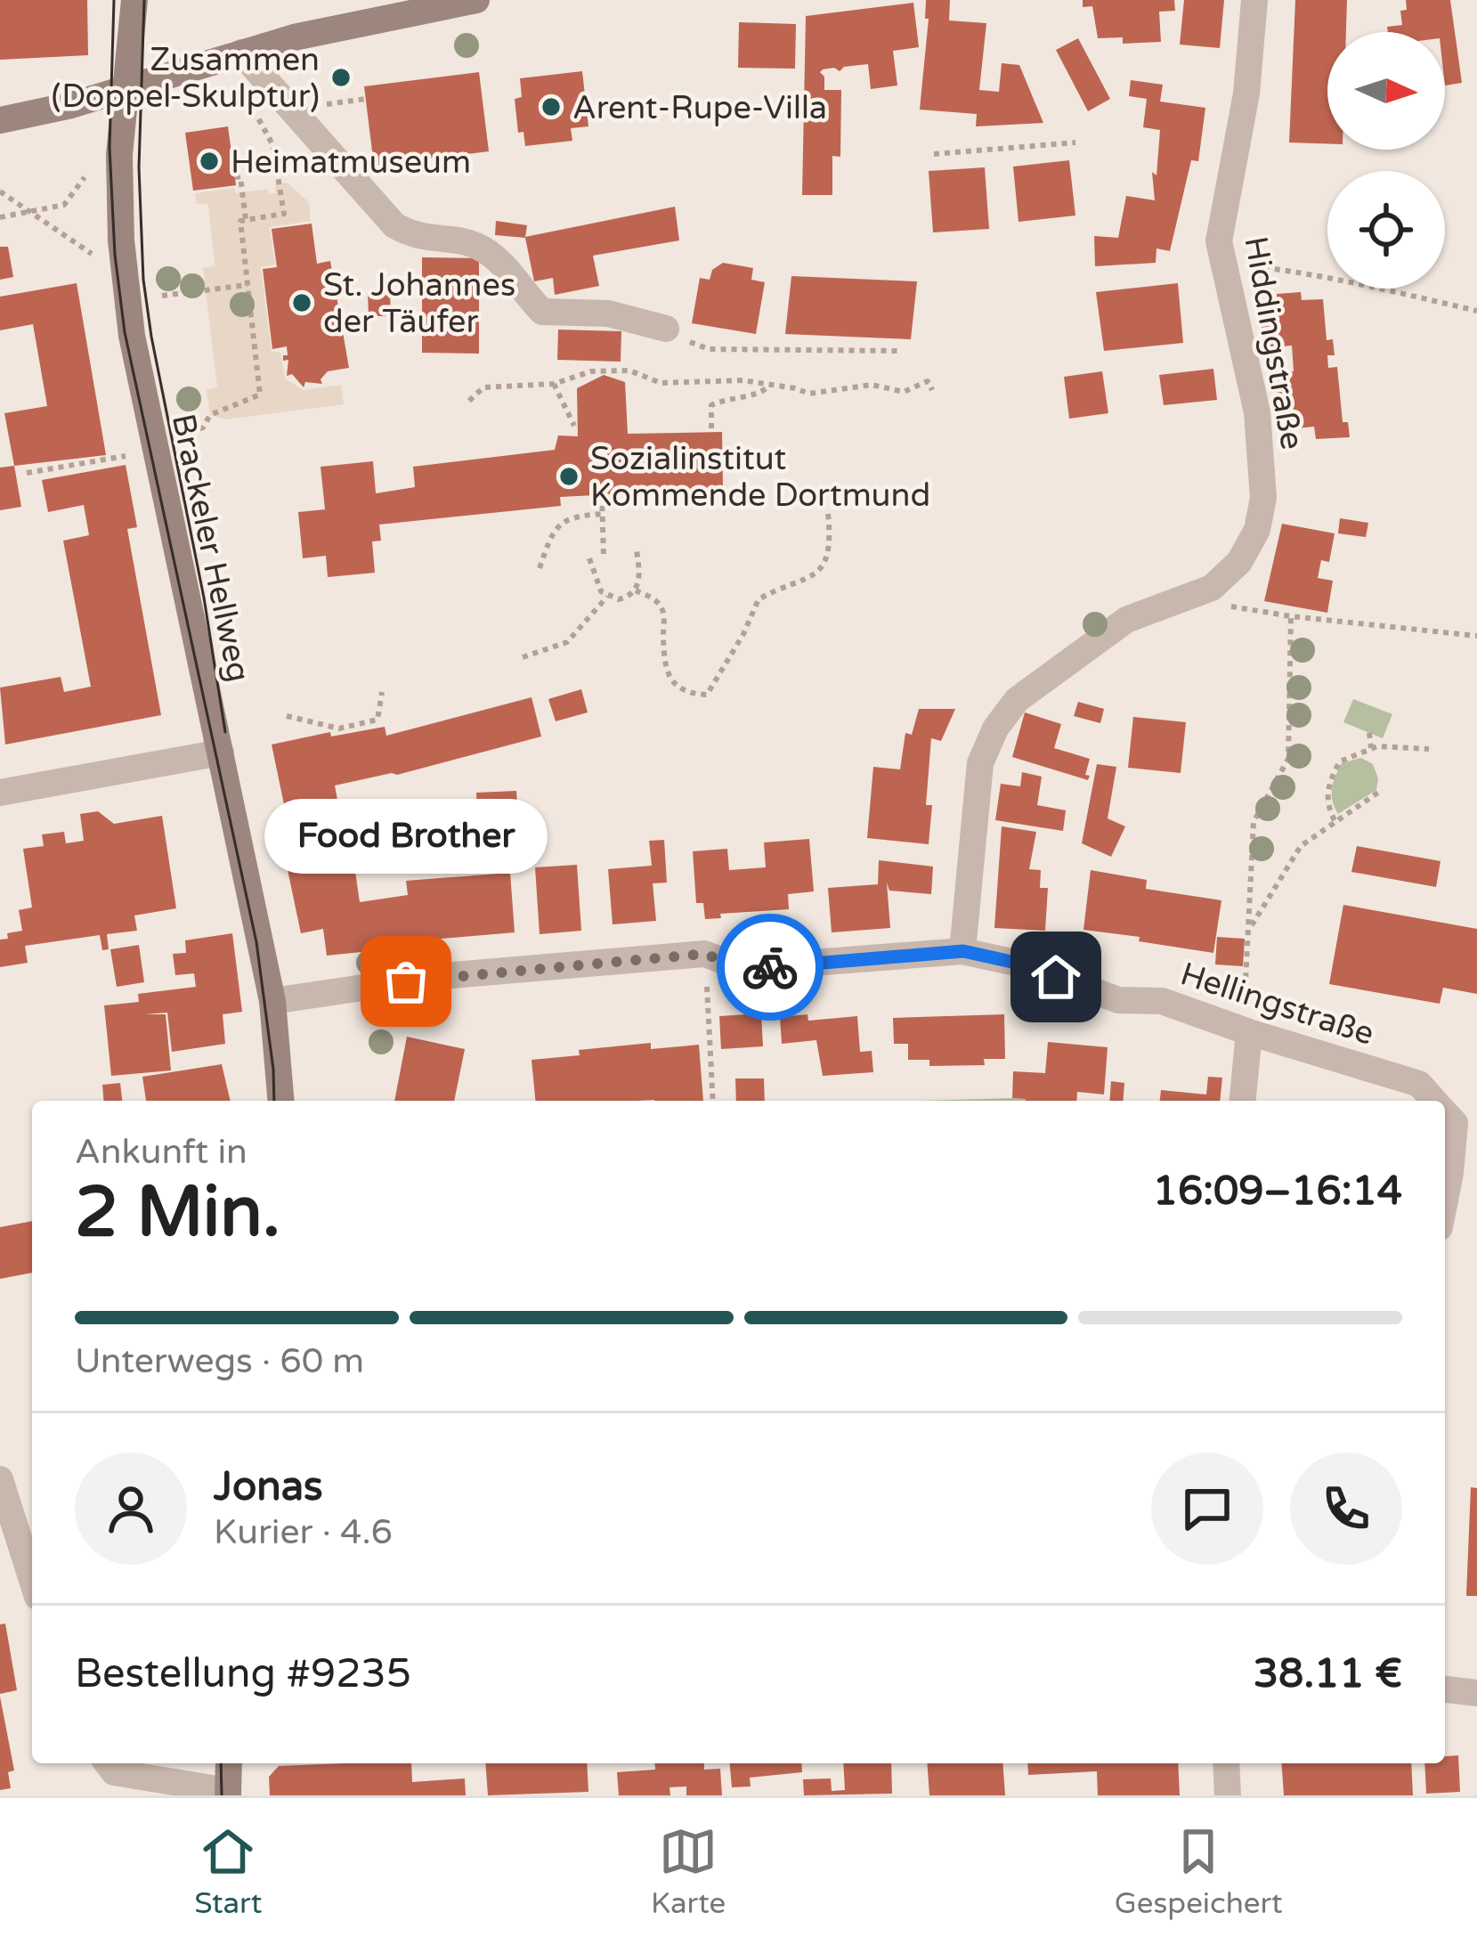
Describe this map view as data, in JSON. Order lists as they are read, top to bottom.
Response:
{
  "streets": {
    "main road": ["Brackeler Hellweg"],
    "street": ["Hiddingstraße", "Hellingstraße"]
  },
  "crossings": [
    ["Hiddingstraße", "Hellingstraße"]
  ],
  "places": [
    "Zusammen (Doppel-Skulptur)",
    "Arent-Rupe-Villa",
    "Heimatmuseum",
    "St. Johannes der Täufer",
    "Sozialinstitut Kommende Dortmund",
    "Food Brother"
  ],
  "north": "right",
  "page": {
    "bubble": "Food Brother",
    "heading": ["2 Min.", "Ankunft in", "16:09–16:14"],
    "panel": [
      "Jonas",
      "Kurier · 4.6",
      "Bestellung #9235",
      "38.11 €"
    ],
    "bar": "Unterwegs · 60 m",
    "tabs": ["Start", "Karte", "Gespeichert"]
  }
}
